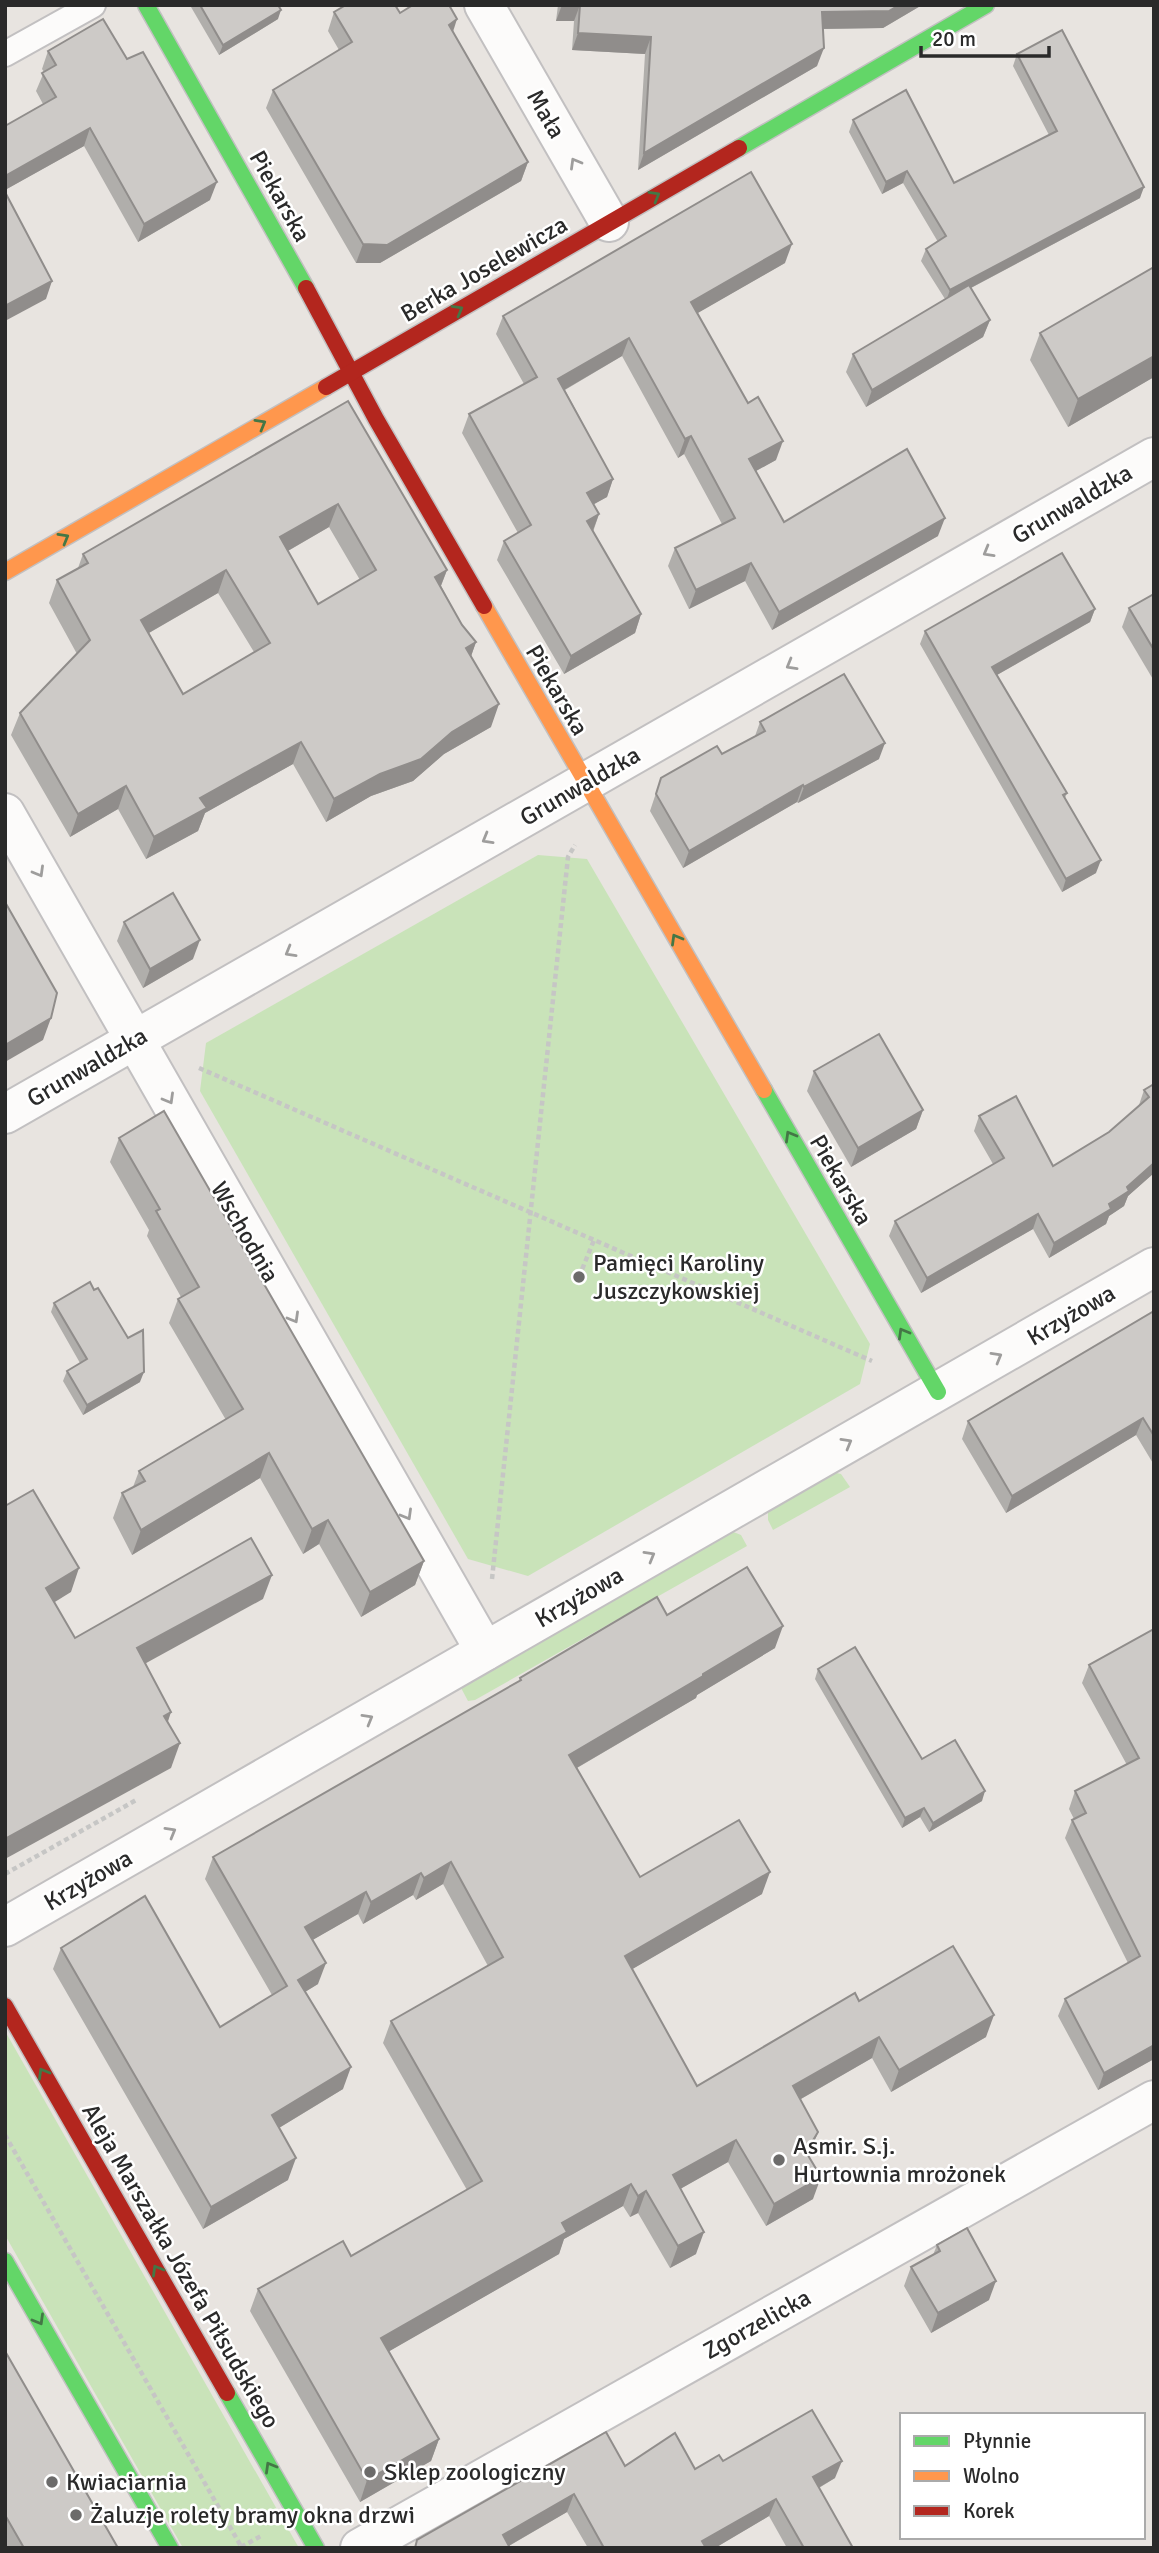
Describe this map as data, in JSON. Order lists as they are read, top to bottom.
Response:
{
  "streets": {
    "street": [
      "Mała",
      "Piekarska",
      "Berka Joselewicza",
      "Grunwaldzka",
      "Wschodnia",
      "Krzyżowa",
      "Aleja Marszałka Józefa Piłsudskiego",
      "Zgorzelicka"
    ]
  },
  "crossings": [
    ["Mała", "Berka Joselewicza"],
    ["Piekarska", "Berka Joselewicza"],
    ["Piekarska", "Grunwaldzka"],
    ["Piekarska", "Krzyżowa"],
    ["Grunwaldzka", "Wschodnia"],
    ["Wschodnia", "Krzyżowa"]
  ],
  "one_way": [
    "Mała",
    "Piekarska",
    "Berka Joselewicza",
    "Grunwaldzka",
    "Wschodnia",
    "Krzyżowa"
  ],
  "places": [
    "Pamięci Karoliny Juszczykowskiej",
    "Asmir. S.j. Hurtownia mrożonek",
    "Sklep zoologiczny",
    "Kwiaciarnia",
    "Żaluzje rolety bramy okna drzwi"
  ],
  "legend": ["Płynnie", "Wolno", "Korek"],
  "scale_bar": "20 m"
}
